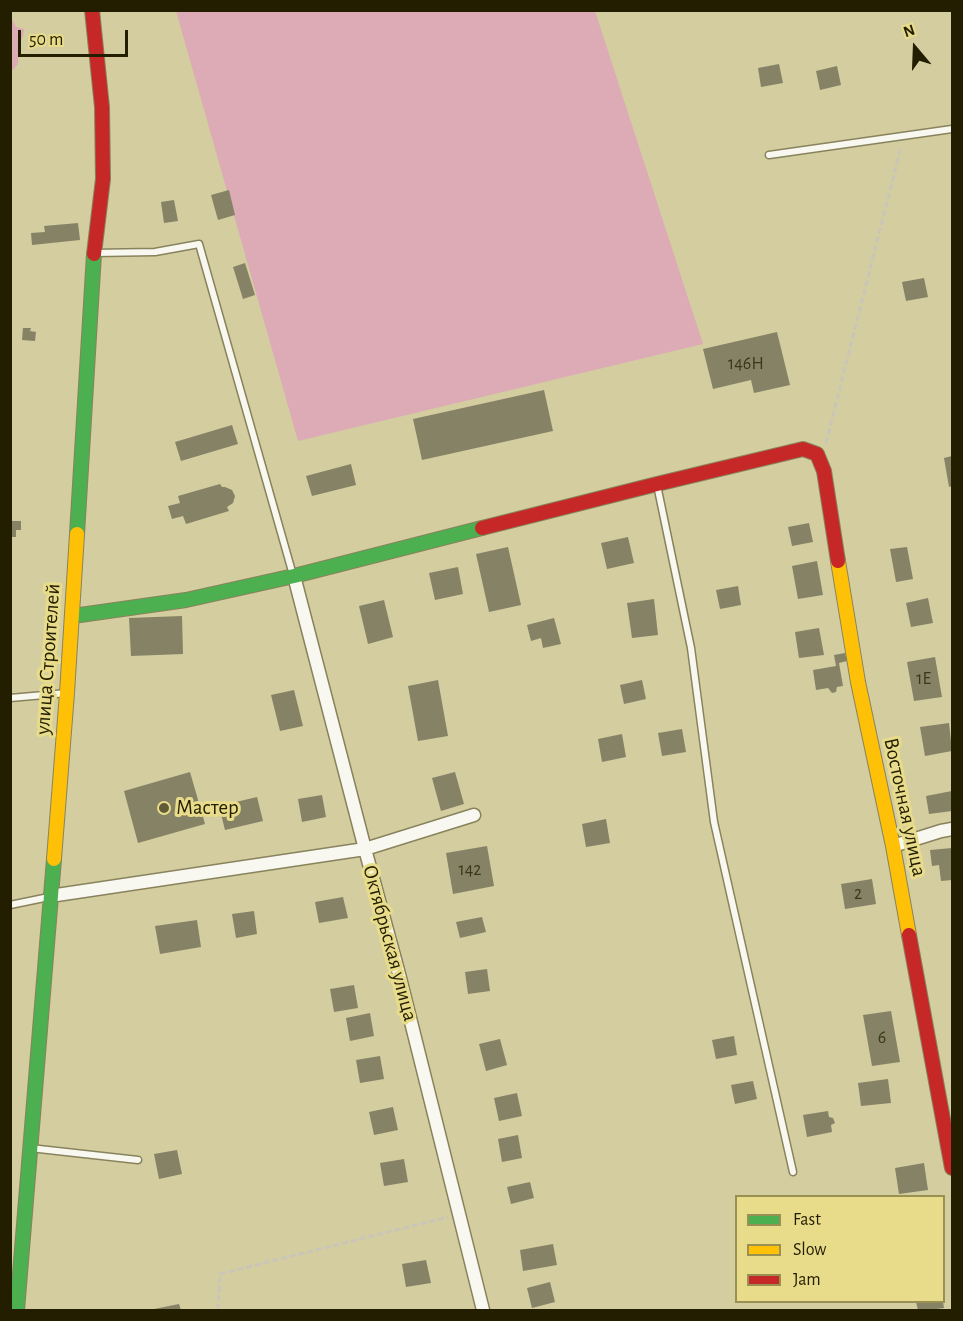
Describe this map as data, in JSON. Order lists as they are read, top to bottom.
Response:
{
  "streets": {
    "street": ["улица Строителей", "Восточная улица", "Октябрьская улица"]
  },
  "places": ["Мастер"],
  "house_numbers": [
    "146Н",
    "1Е",
    "142",
    "2",
    "6"
  ],
  "legend": ["Fast", "Slow", "Jam"],
  "scale_bar": "50 m",
  "north": "top"
}
